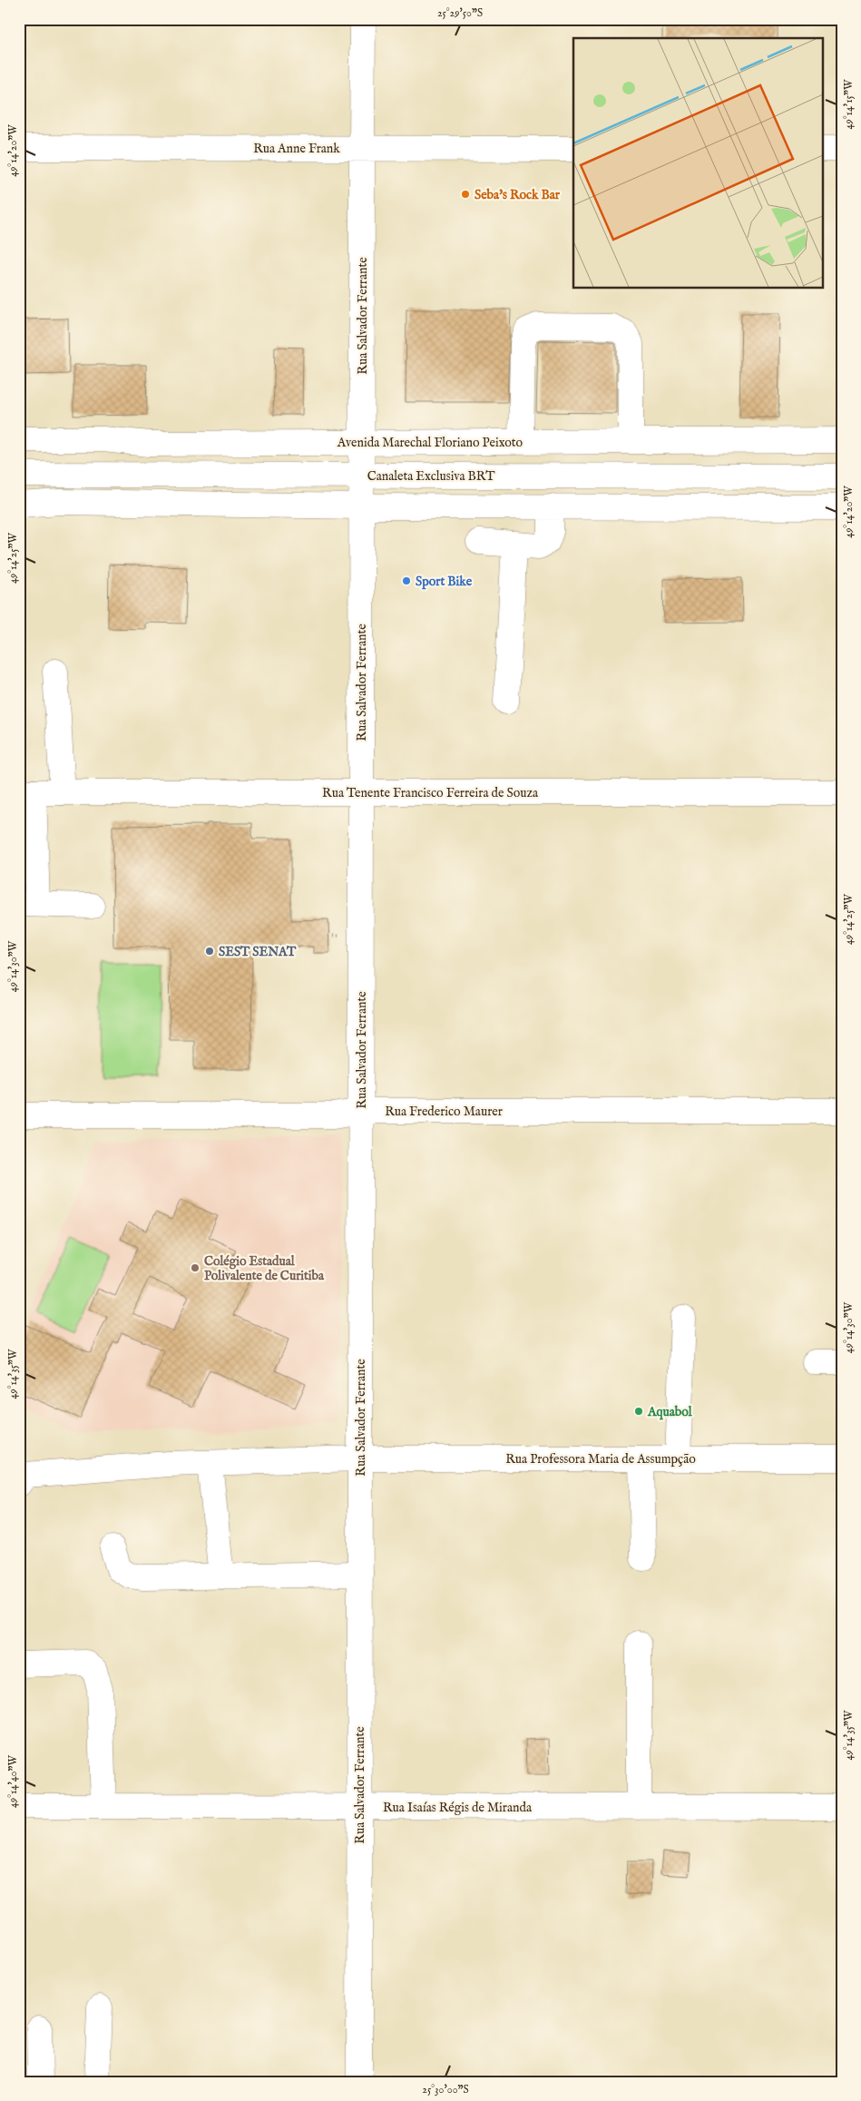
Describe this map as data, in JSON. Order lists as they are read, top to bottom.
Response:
{
  "streets": {
    "street": [
      "Rua Anne Frank",
      "Rua Salvador Ferrante",
      "Avenida Marechal Floriano Peixoto",
      "Canaleta Exclusiva BRT",
      "Rua Tenente Francisco Ferreira de Souza",
      "Rua Frederico Maurer",
      "Rua Professora Maria de Assumpção",
      "Rua Isaías Régis de Miranda"
    ]
  },
  "crossings": [
    ["Rua Anne Frank", "Rua Salvador Ferrante"],
    ["Rua Salvador Ferrante", "Avenida Marechal Floriano Peixoto"],
    ["Rua Salvador Ferrante", "Canaleta Exclusiva BRT"],
    ["Rua Salvador Ferrante", "Rua Tenente Francisco Ferreira de Souza"],
    ["Rua Salvador Ferrante", "Rua Frederico Maurer"],
    ["Rua Salvador Ferrante", "Rua Professora Maria de Assumpção"],
    ["Rua Salvador Ferrante", "Rua Isaías Régis de Miranda"]
  ],
  "places": [
    "Seba's Rock Bar",
    "Sport Bike",
    "SEST SENAT",
    "Colégio Estadual Polivalente de Curitiba",
    "Aquabol"
  ],
  "coordinates": [
    "25°29'50\"S",
    "49°14'15\"W",
    "49°14'20\"W",
    "49°14'25\"W",
    "49°14'30\"W",
    "49°14'35\"W",
    "49°14'40\"W",
    "25°30'00\"S"
  ]
}
